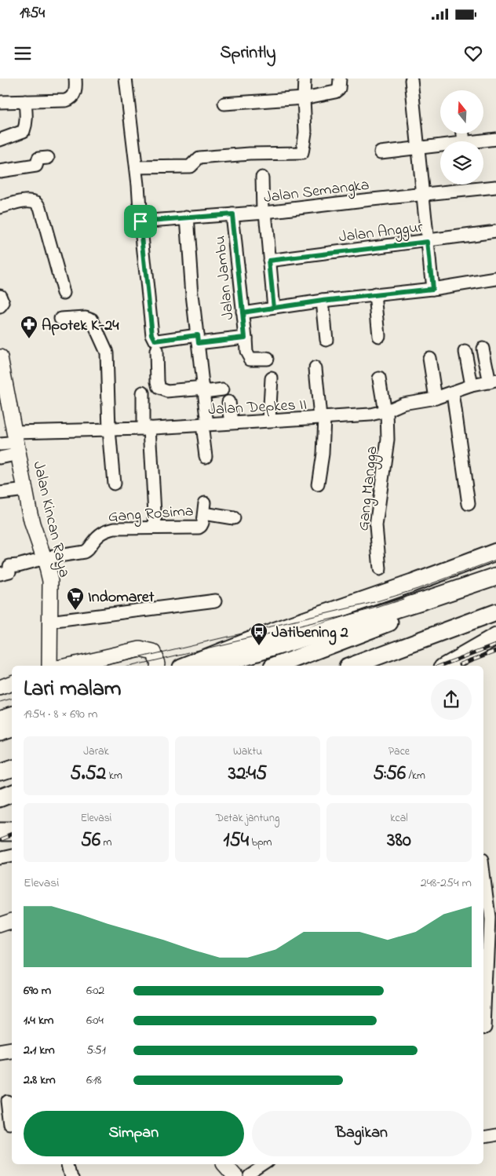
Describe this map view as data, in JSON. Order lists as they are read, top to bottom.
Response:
{
  "streets": {
    "main road": ["Jalan Kincan Raya"],
    "street": [
      "Jalan Semangka",
      "Jalan Anggur",
      "Jalan Jambu",
      "Jalan Depkes II",
      "Gang Mangga",
      "Gang Rosima"
    ]
  },
  "crossings": [
    ["Jalan Semangka", "Jalan Jambu"],
    ["Jalan Depkes II", "Gang Mangga"],
    ["Jalan Depkes II", "Jalan Kincan Raya"],
    ["Gang Rosima", "Jalan Kincan Raya"]
  ],
  "places": {
    "pharmacy": ["Apotek K-24"],
    "supermarket": ["Indomaret"],
    "bus stop": ["Jatibening 2"]
  },
  "north": "top",
  "page": {
    "status": "19:54",
    "header": "Sprintly",
    "heading": ["Lari malam", "19:54 · 8 × 690 m"],
    "stats": [
      ["Jarak", "5.52 km"],
      ["Waktu", "32:45"],
      ["Pace", "5:56 /km"],
      ["Elevasi", "56 m"],
      ["Detak jantung", "154 bpm"],
      ["kcal", "380"]
    ],
    "chart": ["Elevasi", "248–254 m"],
    "list": [
      {
        "name": "690 m",
        "note": "6:02"
      },
      {
        "name": "1.4 km",
        "note": "6:04"
      },
      {
        "name": "2.1 km",
        "note": "5:51"
      },
      {
        "name": "2.8 km",
        "note": "6:18"
      }
    ],
    "buttons": ["Simpan", "Bagikan"]
  }
}
